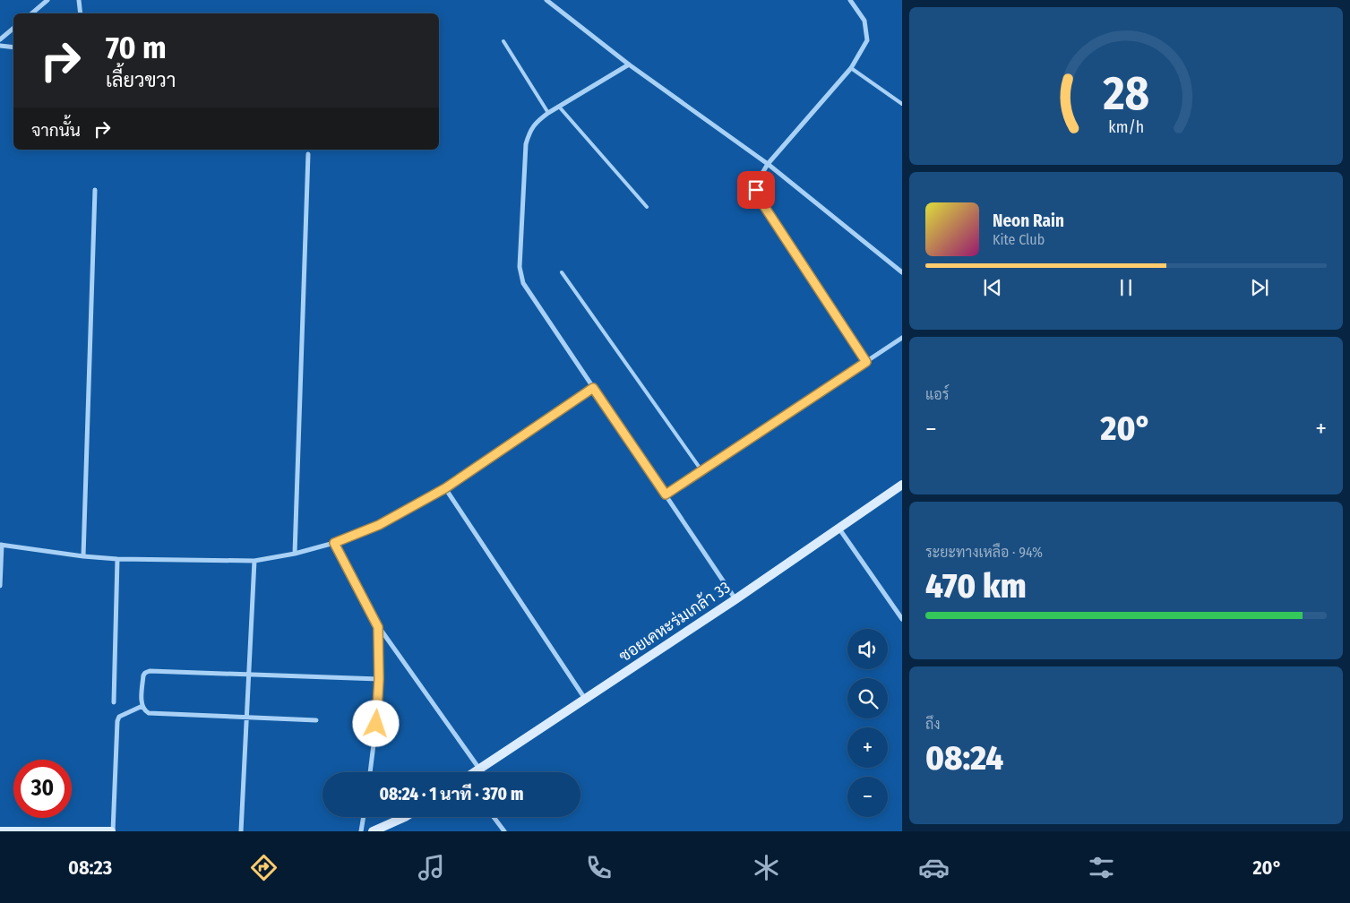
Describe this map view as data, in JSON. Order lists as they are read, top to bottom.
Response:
{
  "streets": {
    "street": ["ซอยเคหะร่มเกล้า 33"]
  },
  "page": {
    "turn": ["70 m", "เลี้ยวขวา"],
    "then": "จากนั้น",
    "song": ["Neon Rain", "Kite Club"],
    "tile": [
      "แอร์",
      ["ระยะทางเหลือ · 94%", "470 km"],
      ["ถึง", "08:24"]
    ],
    "heat": ["−", "20°", "+"],
    "map_buttons": ["+", "−"],
    "limit": "30",
    "trip": "08:24 · 1 นาที · 370 m",
    "tabs": ["08:23", "20°"],
    "gauge": ["28", "km/h"]
  }
}
